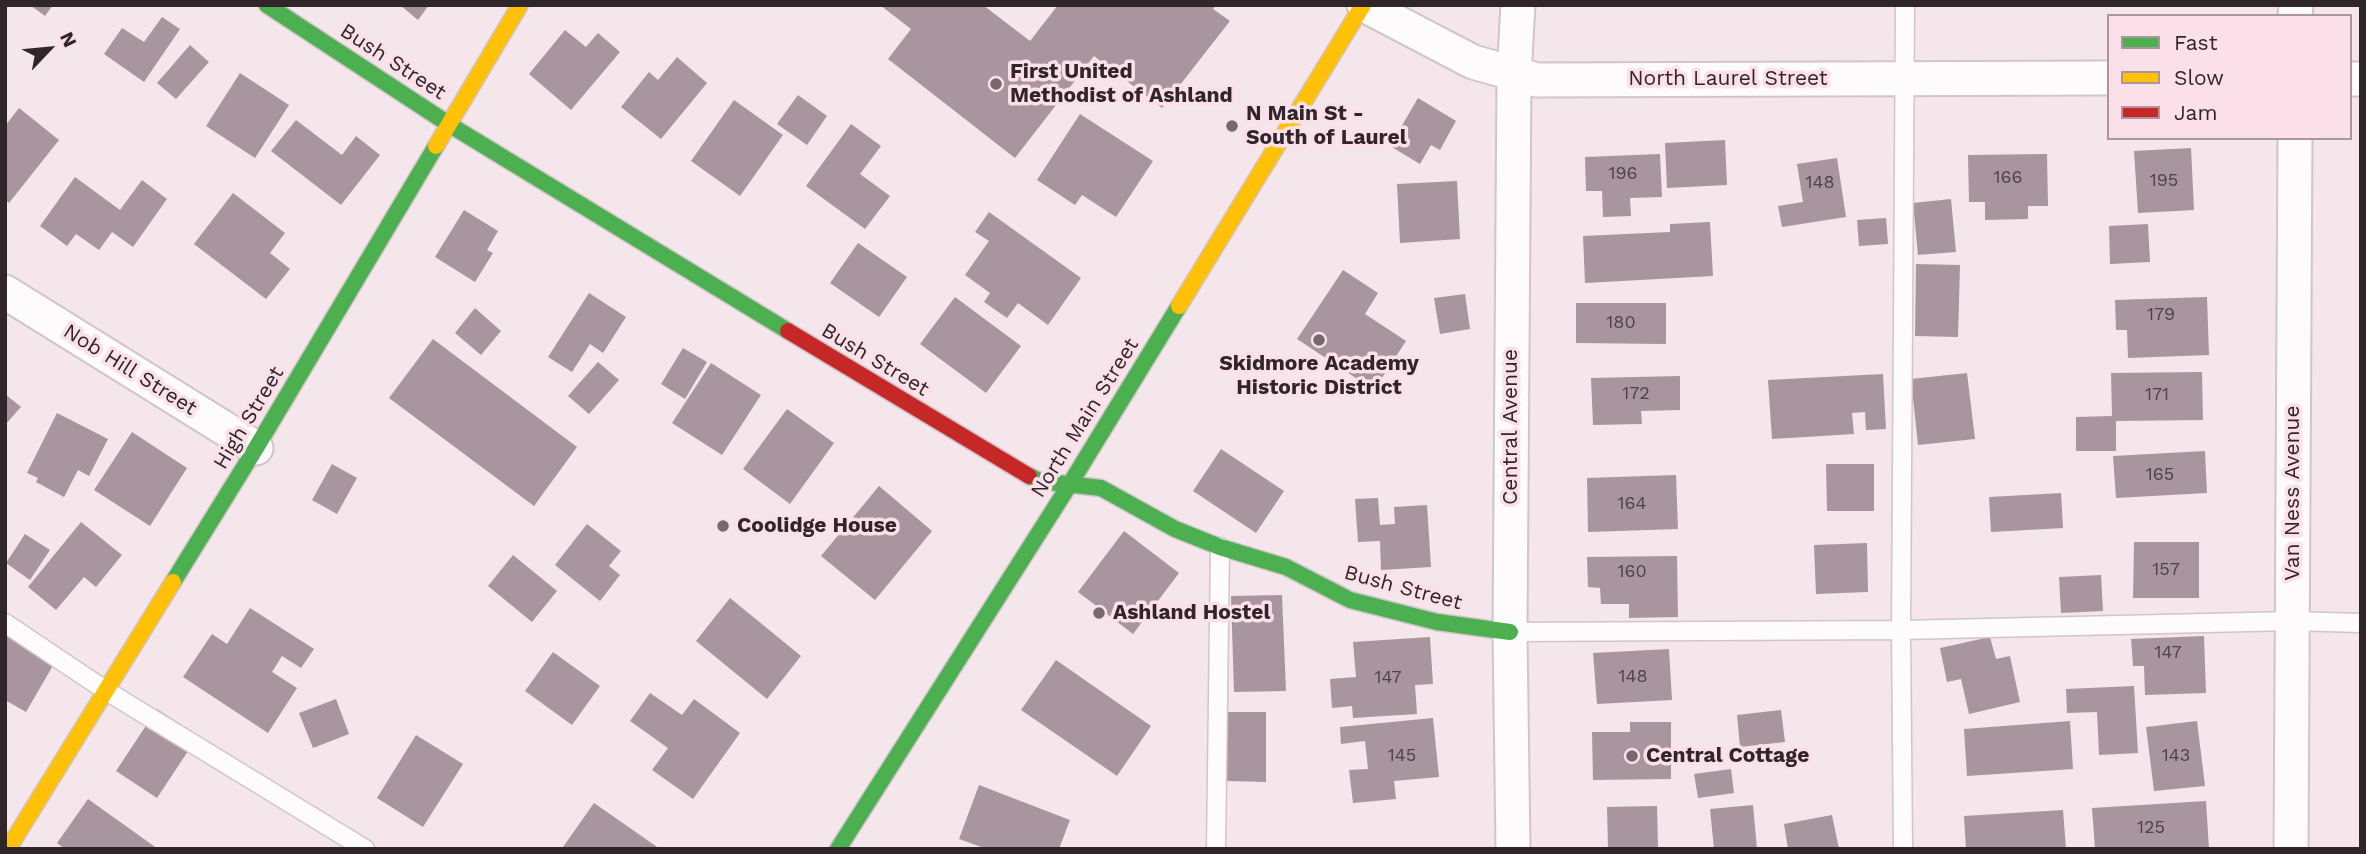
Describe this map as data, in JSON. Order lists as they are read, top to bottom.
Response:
{
  "streets": {
    "street": [
      "Bush Street",
      "North Laurel Street",
      "Nob Hill Street",
      "High Street",
      "North Main Street",
      "Central Avenue",
      "Van Ness Avenue"
    ]
  },
  "crossings": [
    ["Bush Street", "High Street"],
    ["Bush Street", "North Main Street"],
    ["Bush Street", "Central Avenue"],
    ["North Laurel Street", "North Main Street"],
    ["North Laurel Street", "Central Avenue"],
    ["Nob Hill Street", "High Street"]
  ],
  "places": [
    "First United Methodist of Ashland",
    "N Main St - South of Laurel",
    "Skidmore Academy Historic District",
    "Coolidge House",
    "Ashland Hostel",
    "Central Cottage"
  ],
  "house_numbers": [
    "196",
    "166",
    "195",
    "148",
    "179",
    "180",
    "172",
    "171",
    "165",
    "164",
    "157",
    "160",
    "147",
    "148",
    "147",
    "145",
    "143",
    "125"
  ],
  "legend": ["Fast", "Slow", "Jam"],
  "north": "top right"
}
